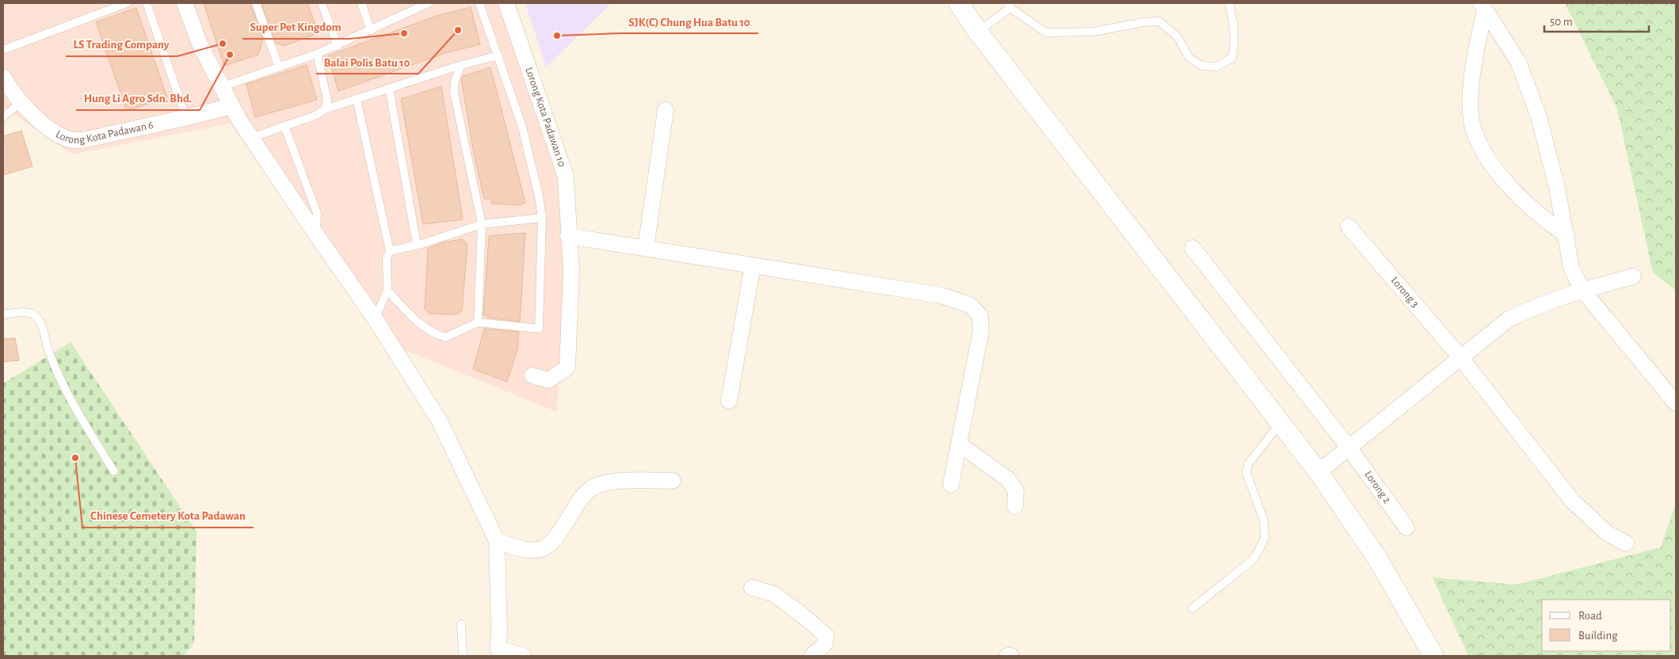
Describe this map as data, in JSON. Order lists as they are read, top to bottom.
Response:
{
  "streets": {
    "street": [
      "Lorong Kota Padawan 10",
      "Lorong Kota Padawan 6",
      "Lorong 3",
      "Lorong 2"
    ]
  },
  "places": [
    "Balai Polis Batu 10",
    "Super Pet Kingdom",
    "SJK(C) Chung Hua Batu 10",
    "LS Trading Company",
    "Hung Li Agro Sdn. Bhd.",
    "Chinese Cemetery Kota Padawan"
  ],
  "legend": ["Road", "Building"],
  "scale_bar": "50 m"
}
